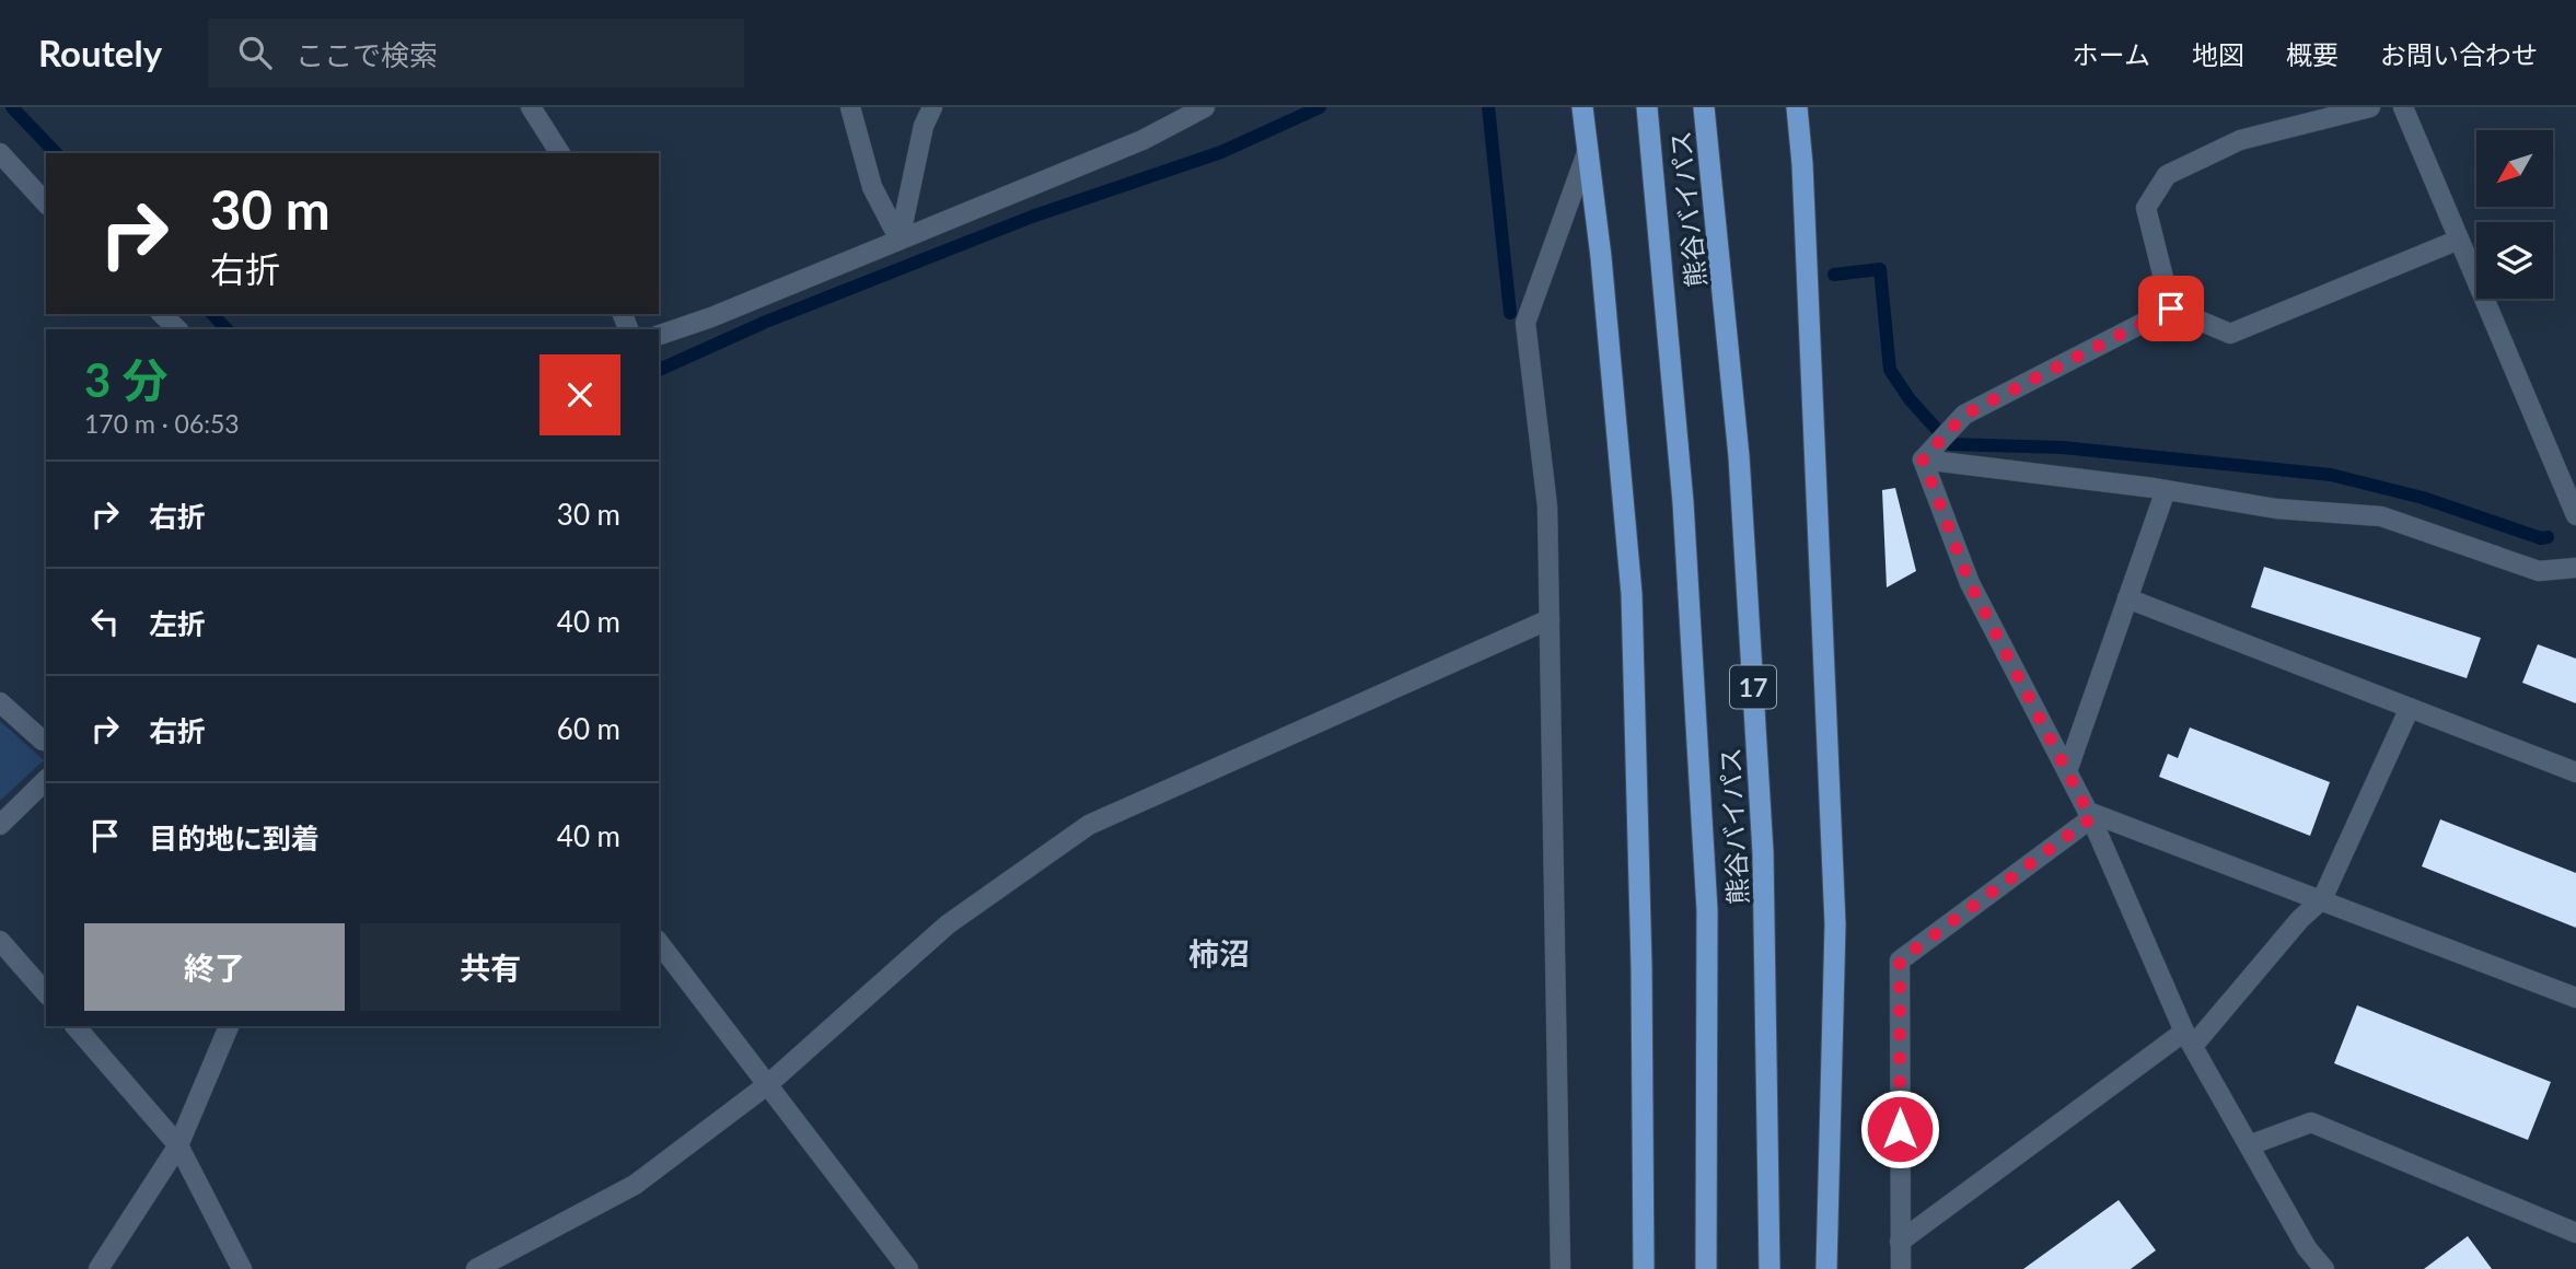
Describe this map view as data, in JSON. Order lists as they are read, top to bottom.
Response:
{
  "streets": {
    "highway": ["熊谷バイパス", "17"]
  },
  "districts": ["柿沼"],
  "north": "bottom left",
  "page": {
    "header": "Routely",
    "search": "ここで検索",
    "nav": [
      "ホーム",
      "地図",
      "概要",
      "お問い合わせ"
    ],
    "turn": ["30 m", "右折"],
    "heading": ["3 分", "170 m · 06:53"],
    "list": [
      {
        "name": "右折",
        "value": "30 m"
      },
      {
        "name": "左折",
        "value": "40 m"
      },
      {
        "name": "右折",
        "value": "60 m"
      },
      {
        "name": "目的地に到着",
        "value": "40 m"
      }
    ],
    "buttons": ["終了", "共有"]
  }
}
